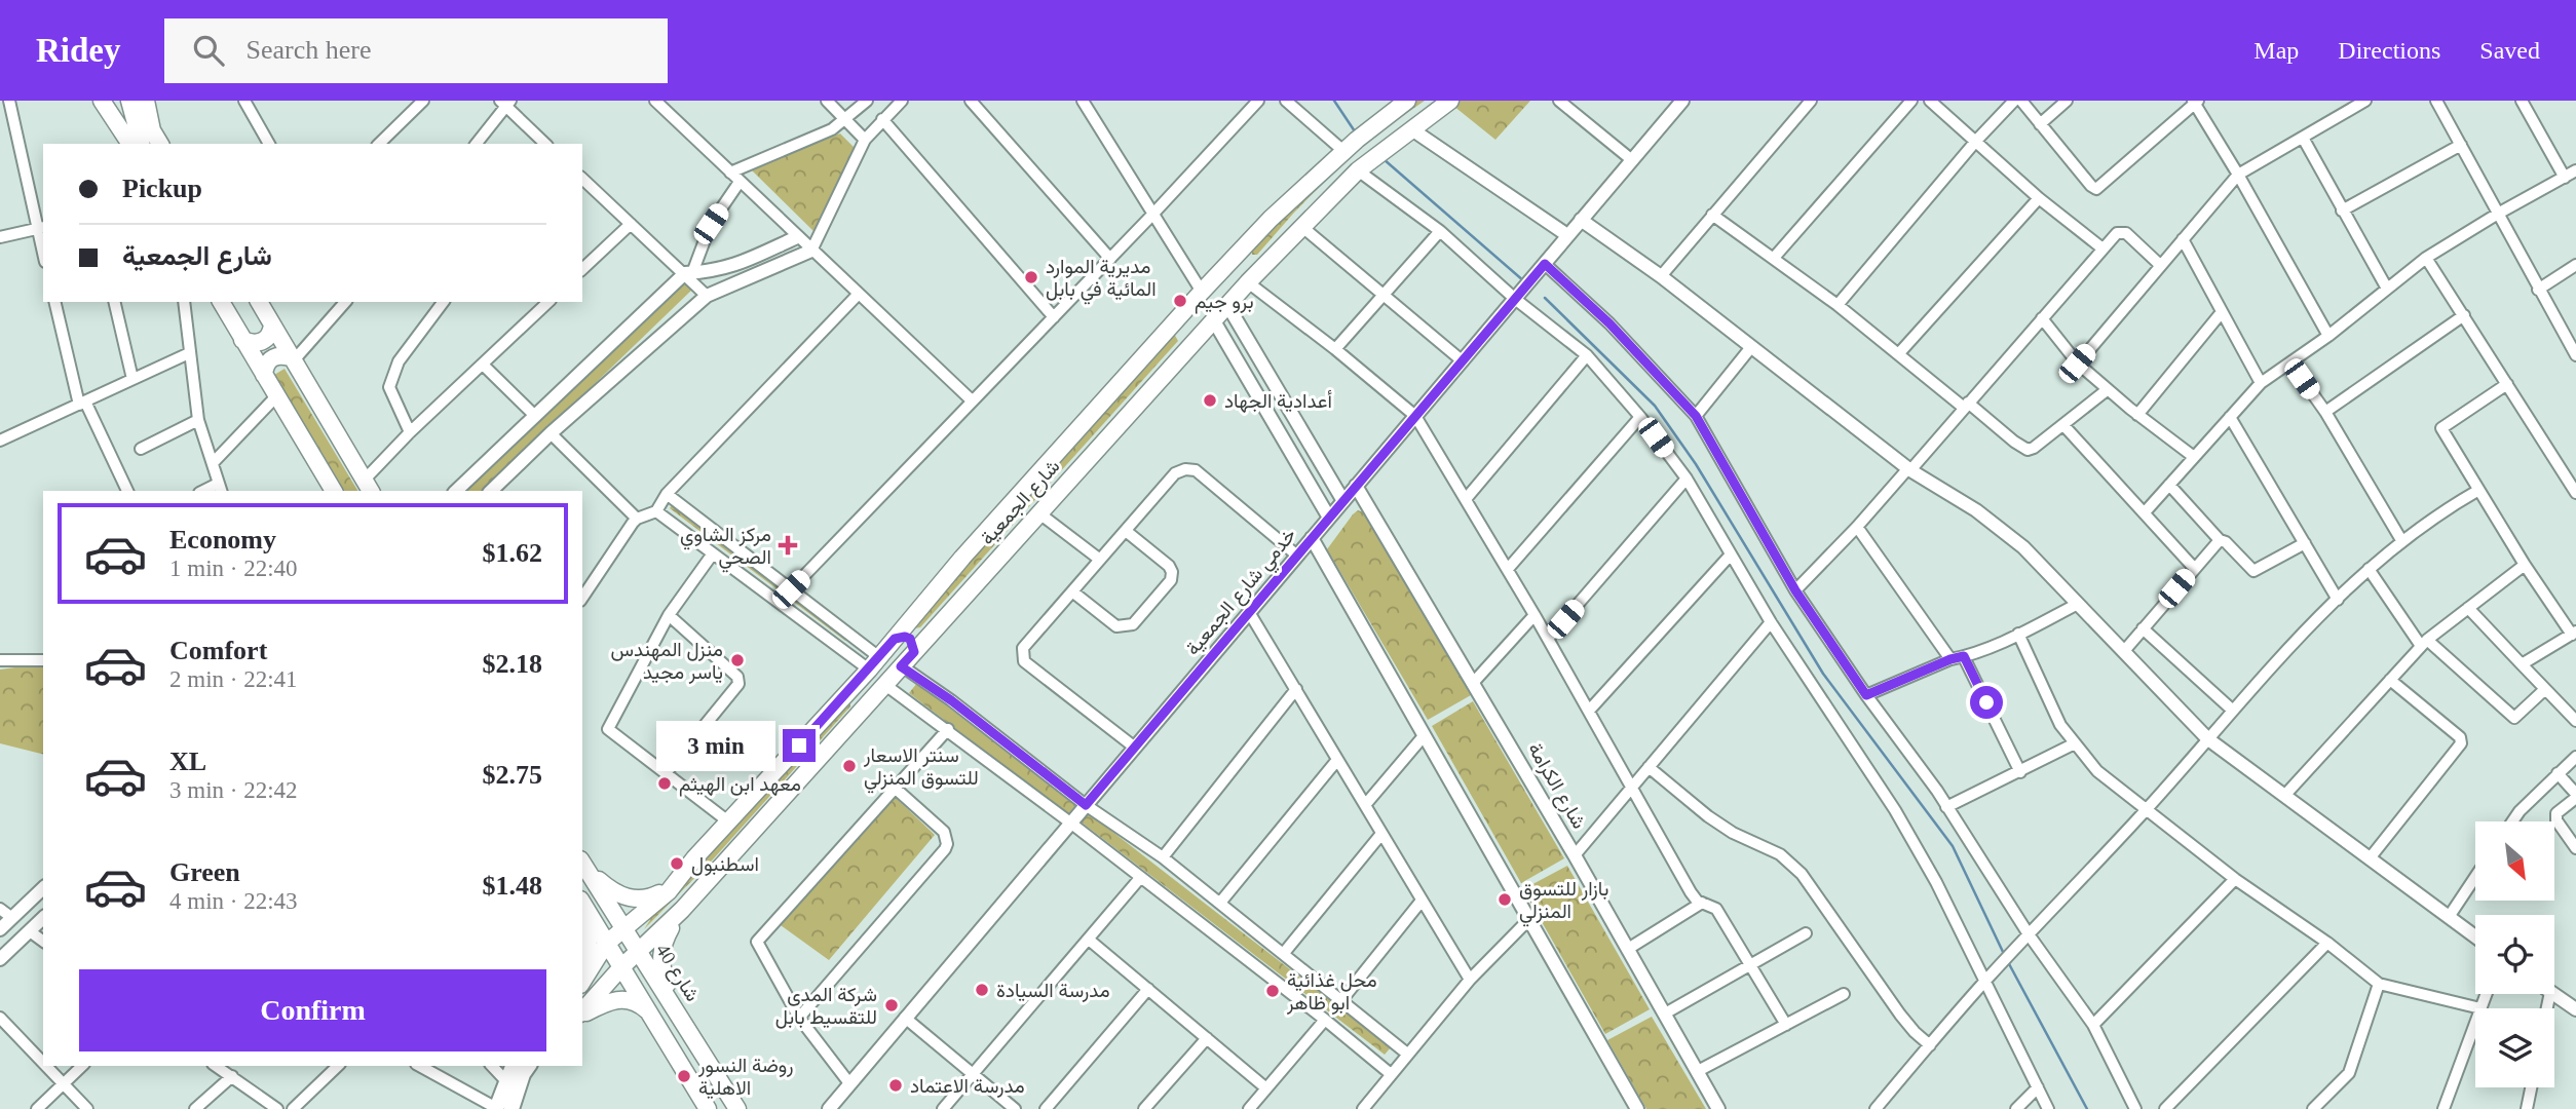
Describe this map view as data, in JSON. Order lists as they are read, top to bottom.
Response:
{
  "streets": {
    "main road": ["شارع الجمعية", "شارع 40"],
    "street": ["خدمي شارع الجمعية", "شارع الكرامة"]
  },
  "crossings": [
    ["شارع الجمعية", "شارع 40"],
    ["خدمي شارع الجمعية", "شارع الكرامة"]
  ],
  "places": {
    "other": [
      "مديرية الموارد المائية في بابل",
      "برو جيم",
      "أعدادية الجهاد",
      "منزل المهندس ياسر مجيد",
      "سنتر الاسعار للتسوق المنزلي",
      "معهد ابن الهيثم",
      "اسطنبول",
      "بازار للتسوق المنزلي",
      "مدرسة السيادة",
      "محل غذائية ابو ظاهر",
      "شركة المدى للتقسيط بابل",
      "روضة النسور الاهلية",
      "مدرسة الاعتماد"
    ],
    "health": ["مركز الشاوي الصحي"]
  },
  "north": "bottom right",
  "page": {
    "header": "Ridey",
    "search": "Search here",
    "nav": ["Map", "Directions", "Saved"],
    "banner": ["Pickup", "شارع الجمعية"],
    "list": [
      {
        "name": "Economy",
        "note": "1 min · 22:40",
        "value": "$1.62"
      },
      {
        "name": "Comfort",
        "note": "2 min · 22:41",
        "value": "$2.18"
      },
      {
        "name": "XL",
        "note": "3 min · 22:42",
        "value": "$2.75"
      },
      {
        "name": "Green",
        "note": "4 min · 22:43",
        "value": "$1.48"
      }
    ],
    "bubble": "3 min",
    "buttons": "Confirm"
  }
}
